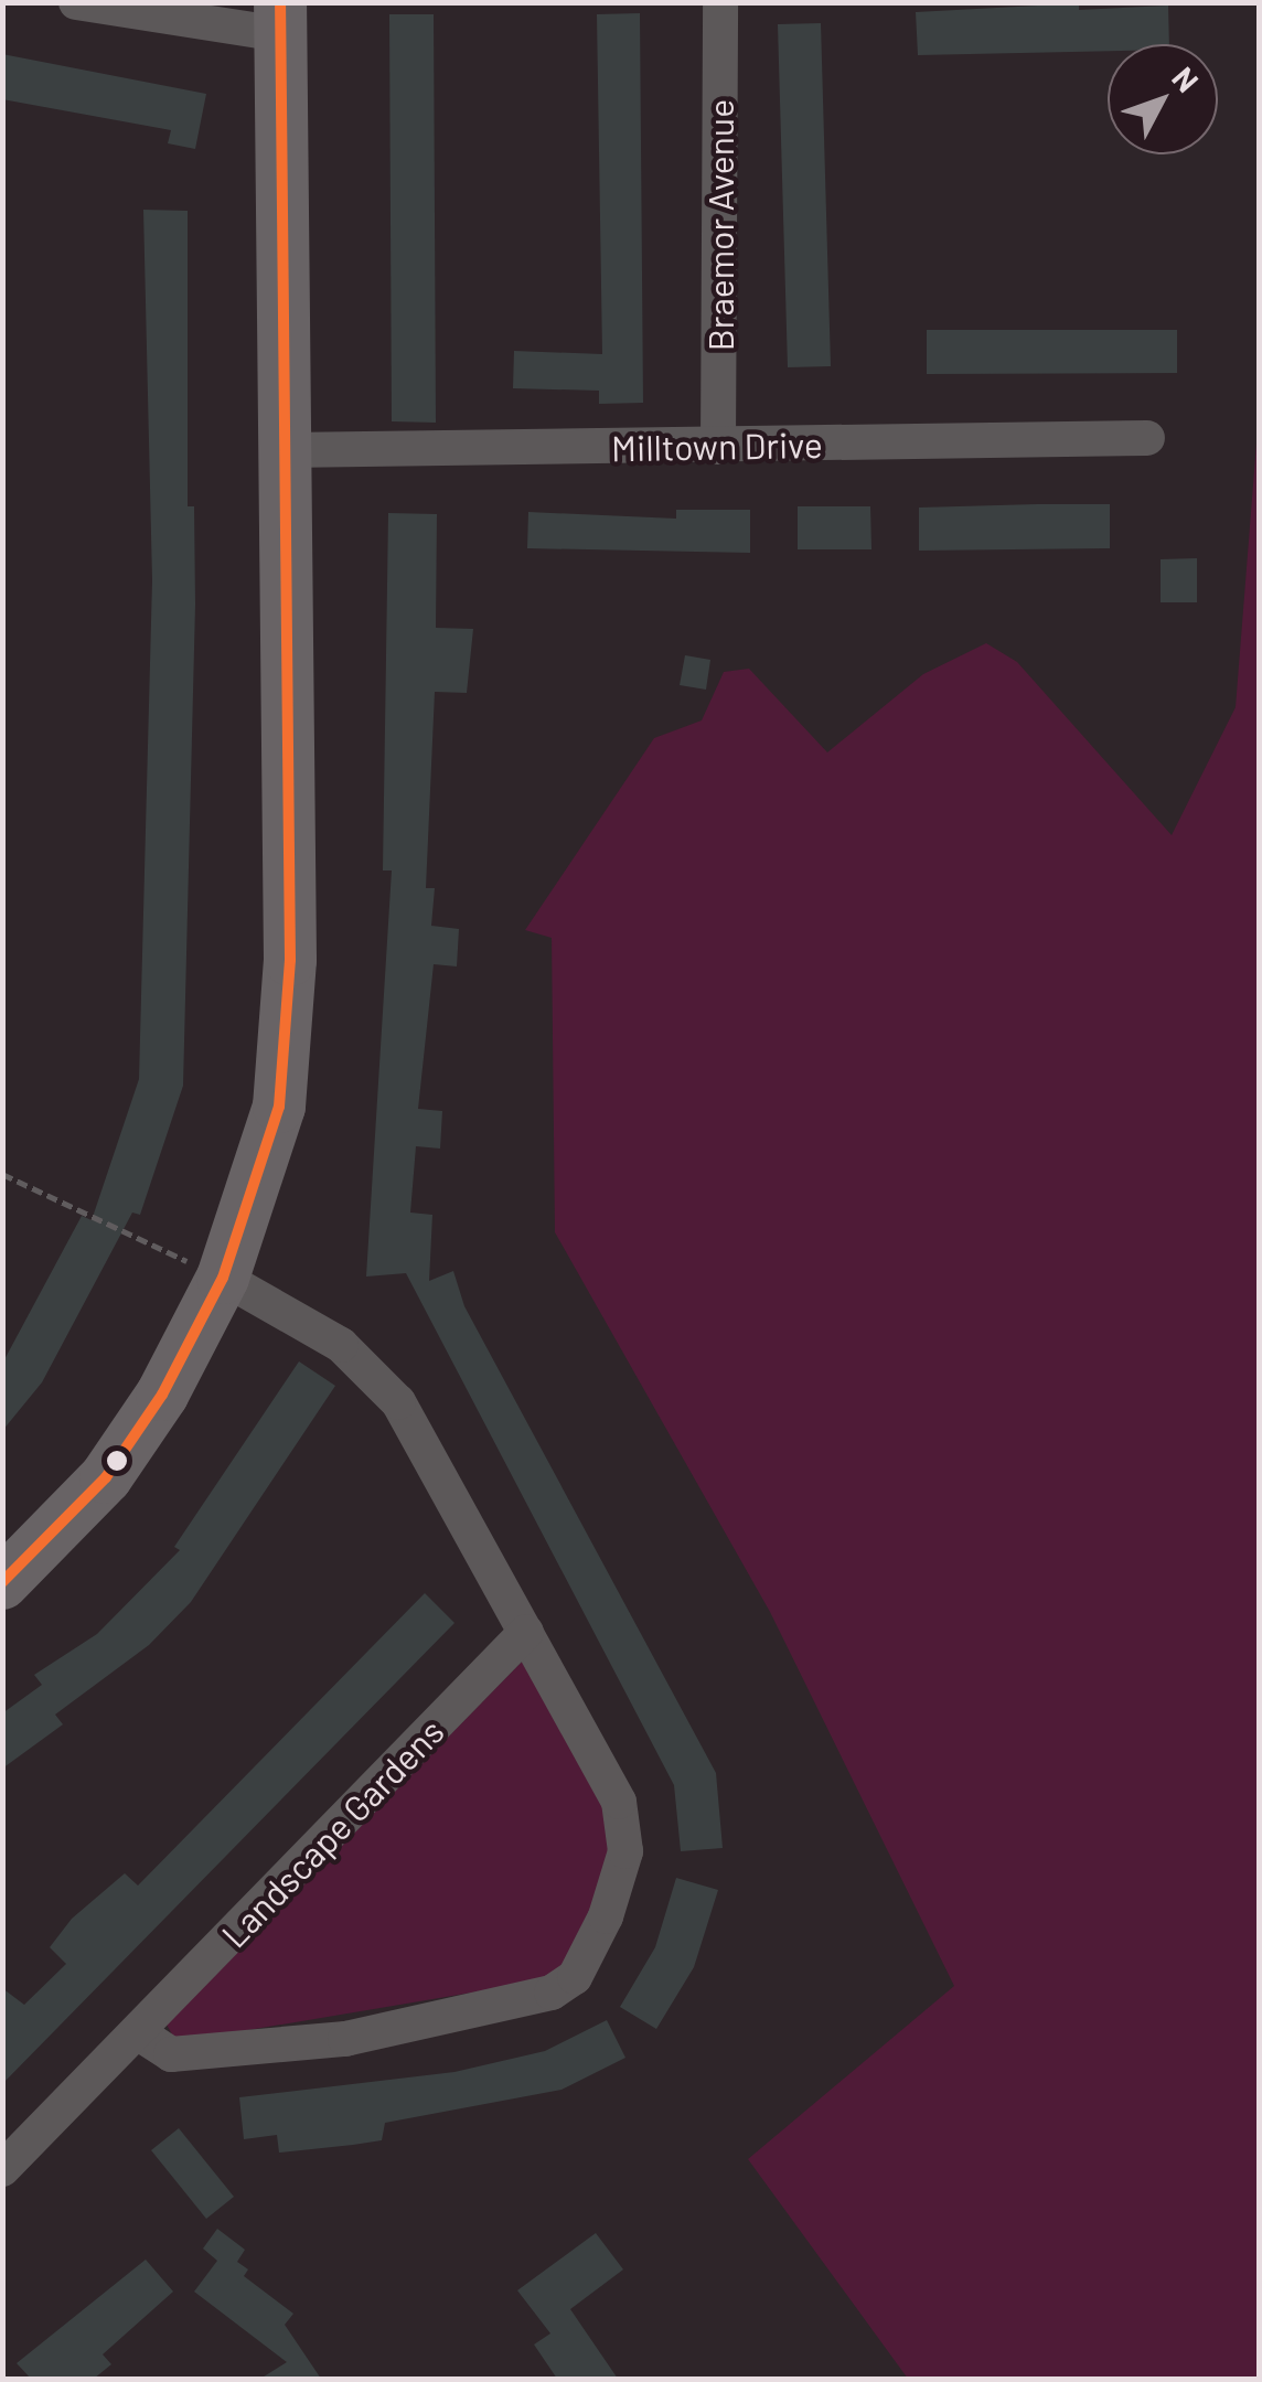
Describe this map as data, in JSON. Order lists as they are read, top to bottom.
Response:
{
  "streets": {
    "street": ["Braemor Avenue", "Milltown Drive", "Landscape Gardens"]
  },
  "crossings": [
    ["Braemor Avenue", "Milltown Drive"]
  ],
  "north": "top right"
}
